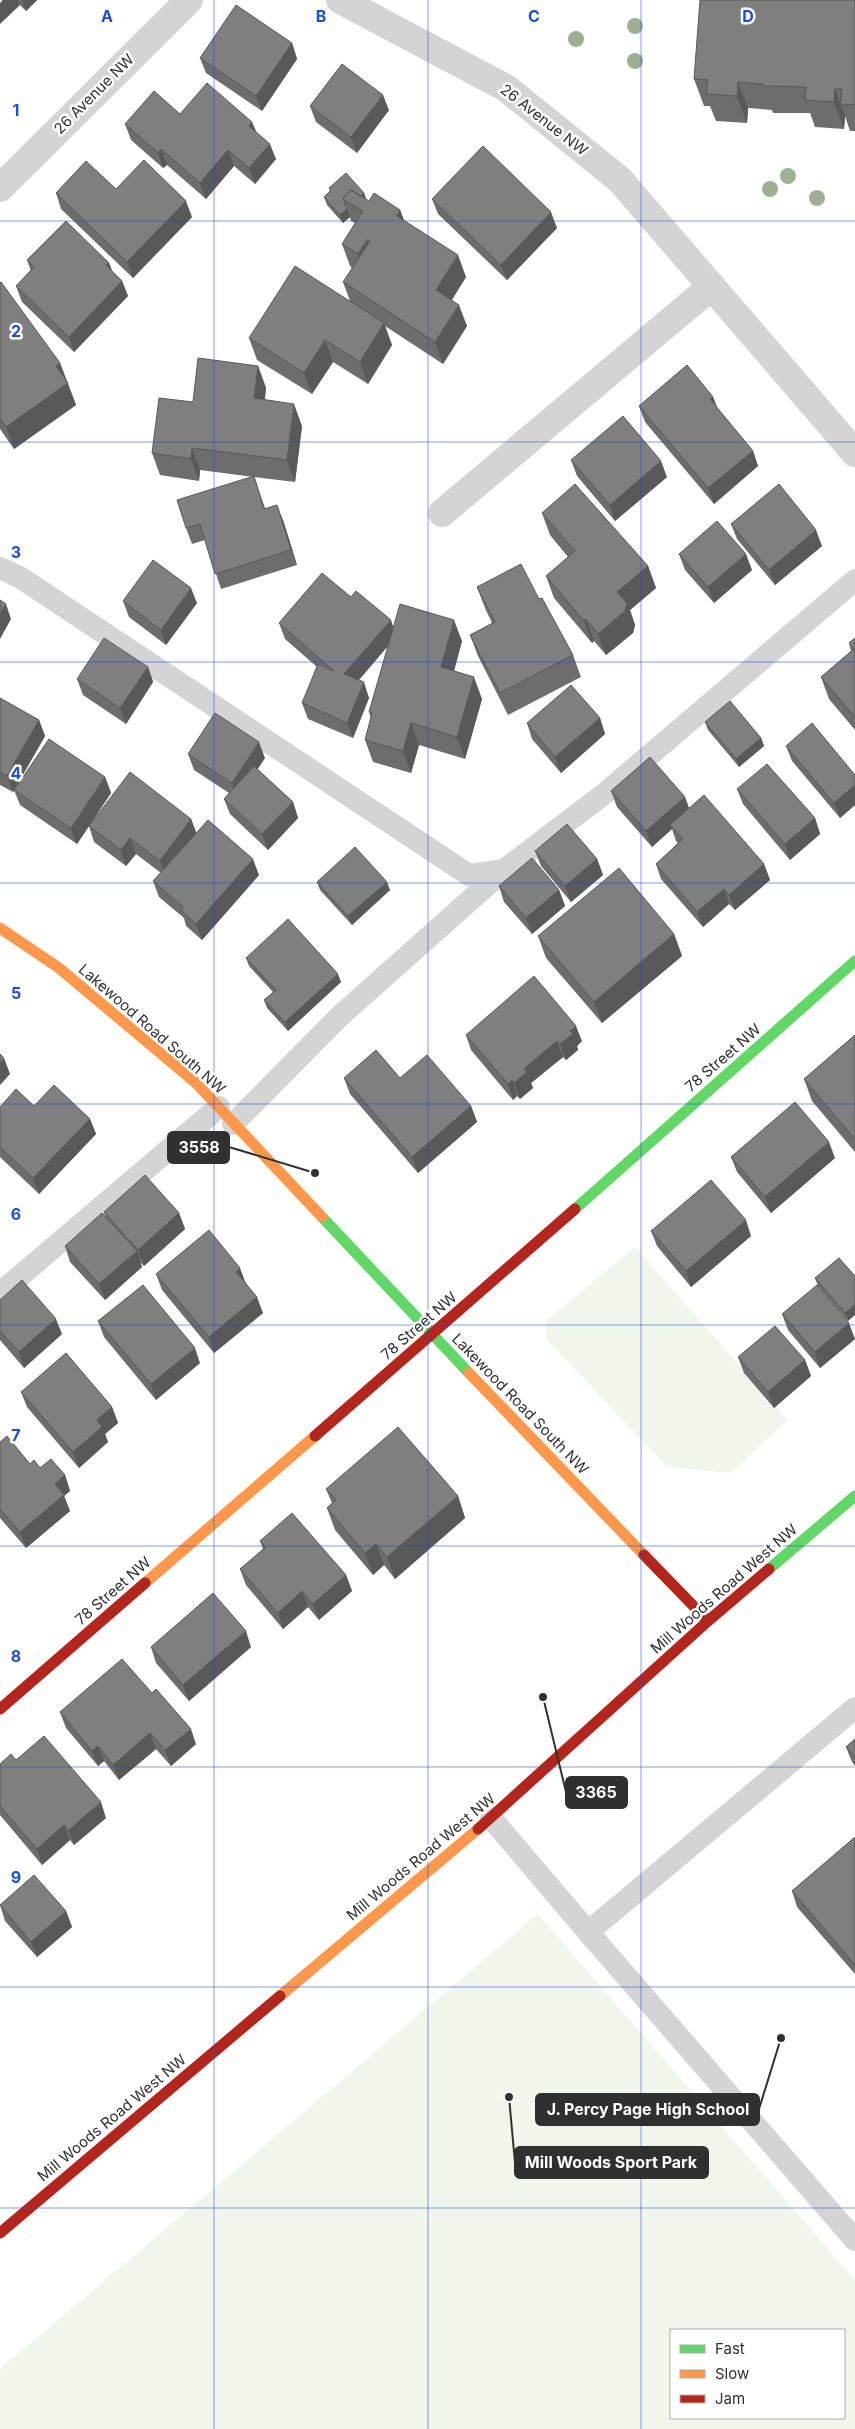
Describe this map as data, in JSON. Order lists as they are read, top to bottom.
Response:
{
  "streets": {
    "street": [
      "26 Avenue NW",
      "Lakewood Road South NW",
      "78 Street NW",
      "Mill Woods Road West NW"
    ]
  },
  "crossings": [
    ["Lakewood Road South NW", "78 Street NW"],
    ["Lakewood Road South NW", "Mill Woods Road West NW"]
  ],
  "places": [
    "3558",
    "3365",
    "J. Percy Page High School",
    "Mill Woods Sport Park"
  ],
  "legend": ["Fast", "Slow", "Jam"],
  "grid": {
    "columns": [
      "A",
      "B",
      "C",
      "D"
    ],
    "rows": [
      "1",
      "2",
      "3",
      "4",
      "5",
      "6",
      "7",
      "8",
      "9"
    ]
  }
}
